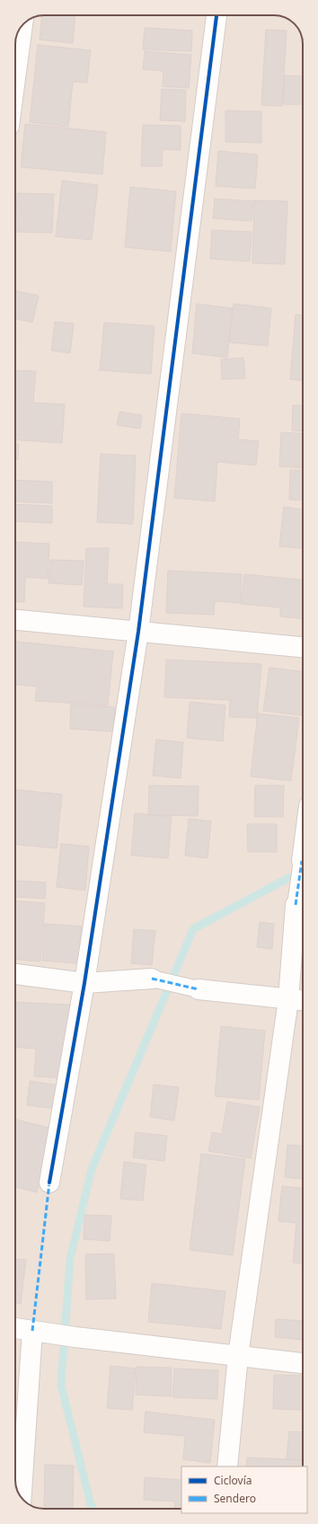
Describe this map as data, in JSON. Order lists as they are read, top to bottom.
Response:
{
  "legend": ["Ciclovía", "Sendero"]
}
